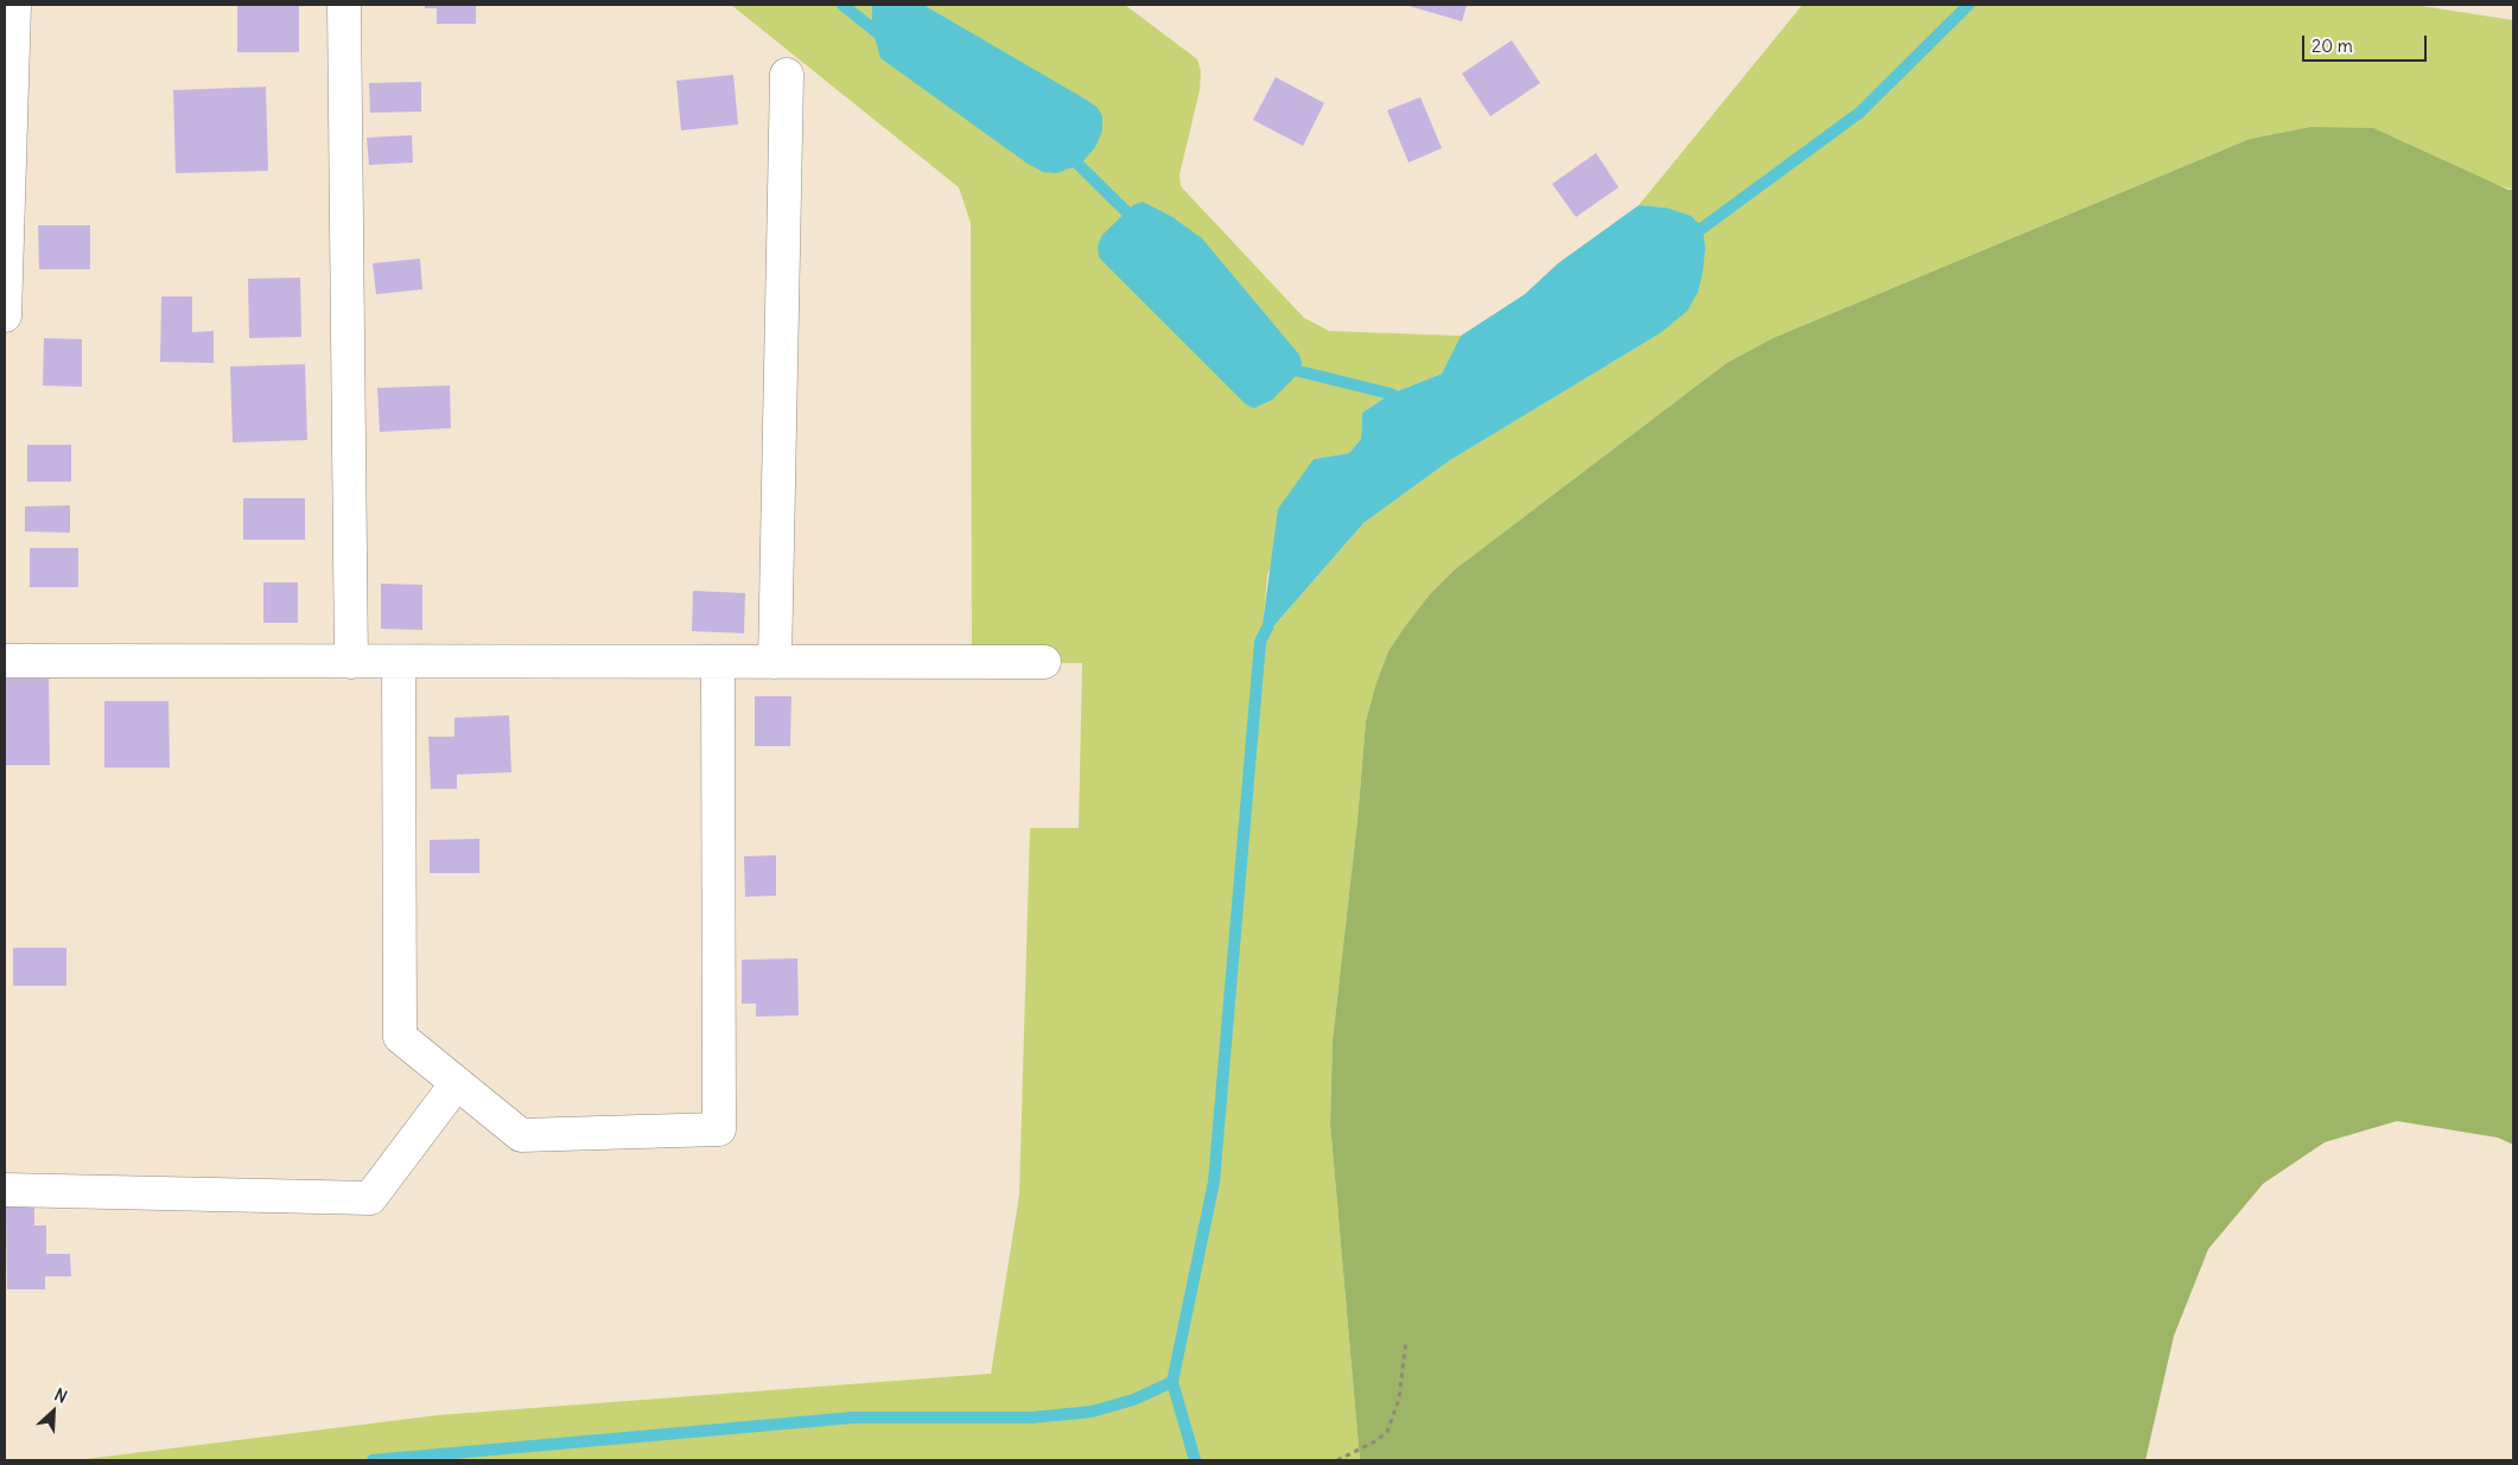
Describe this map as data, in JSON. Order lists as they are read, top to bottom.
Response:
{
  "scale_bar": "20 m",
  "north": "top right"
}
